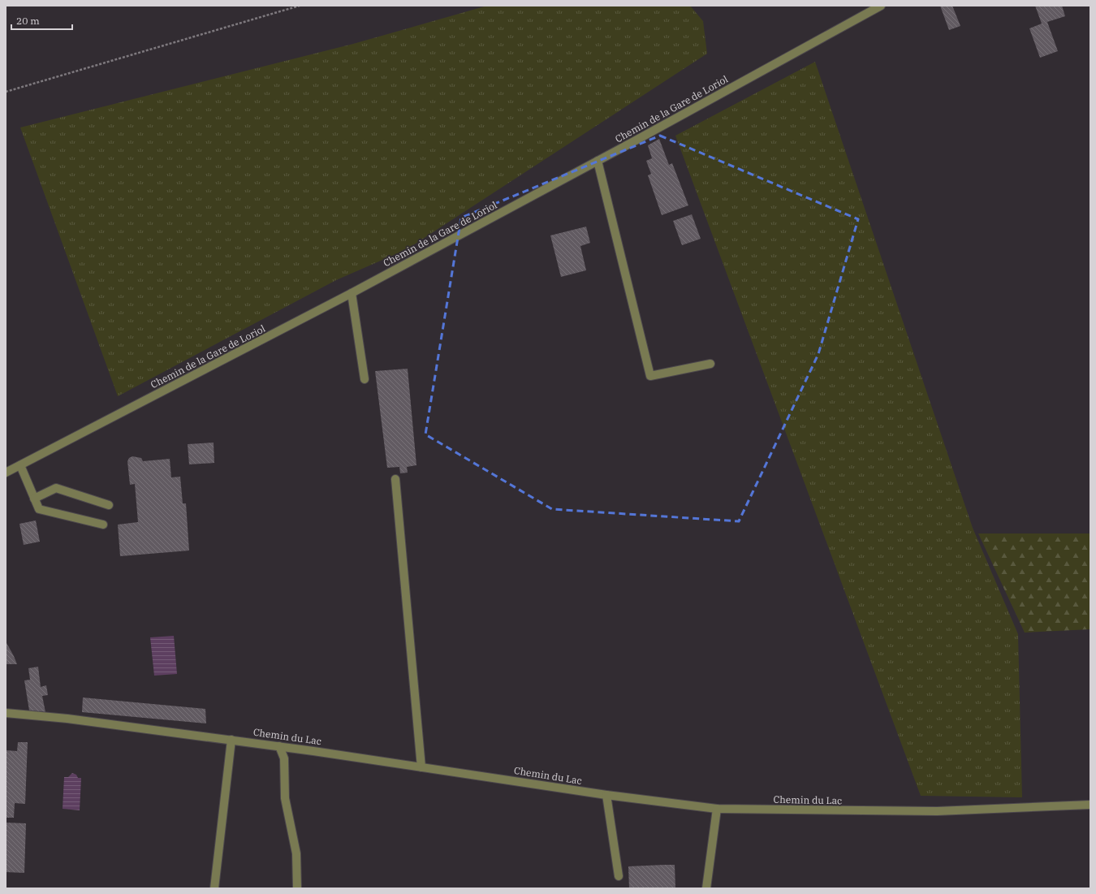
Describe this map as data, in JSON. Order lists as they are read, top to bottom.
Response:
{
  "streets": {
    "street": ["Chemin de la Gare de Loriol", "Chemin du Lac"]
  },
  "scale_bar": "20 m"
}
